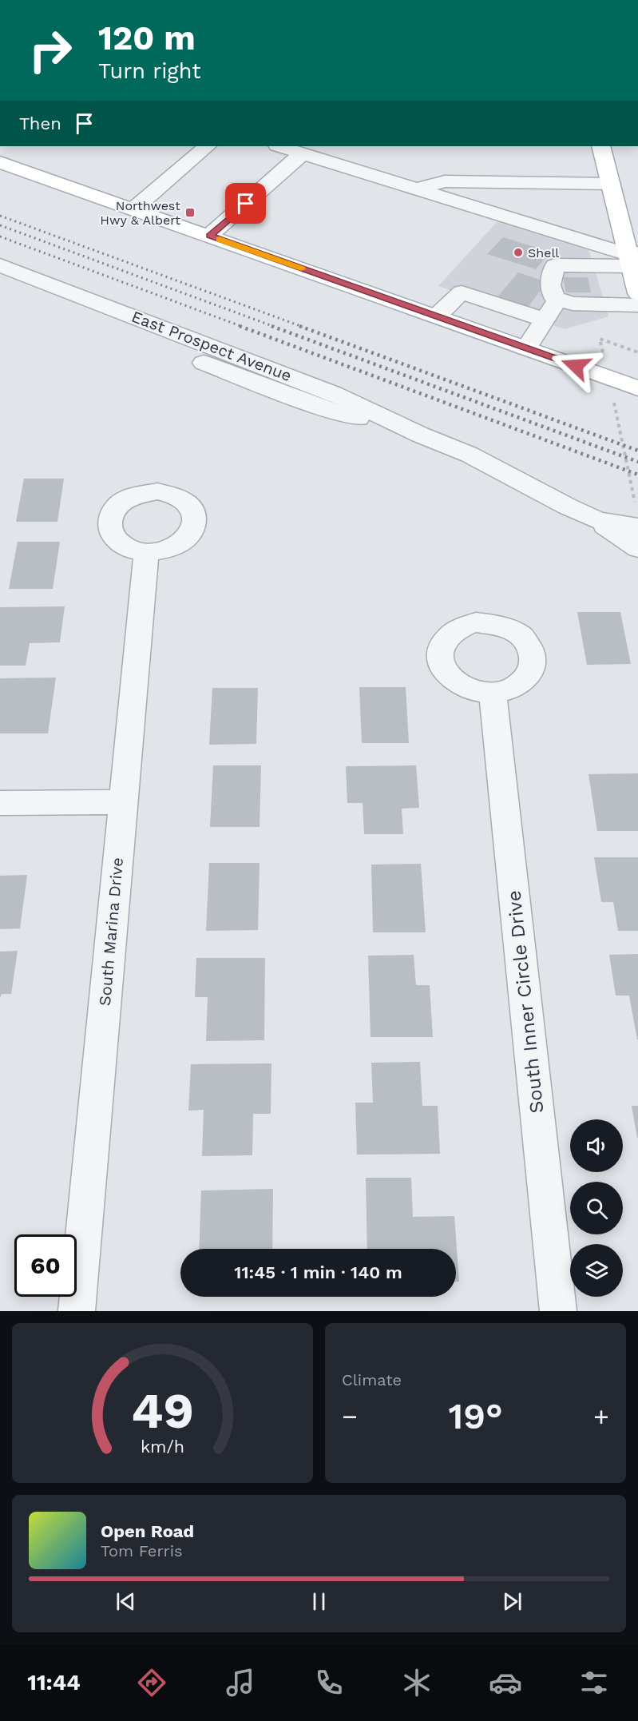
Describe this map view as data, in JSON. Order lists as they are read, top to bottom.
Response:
{
  "streets": {
    "street": ["East Prospect Avenue", "South Marina Drive", "South Inner Circle Drive"]
  },
  "places": {
    "transit": ["Northwest Hwy & Albert"],
    "other": ["Shell"]
  },
  "page": {
    "turn": ["120 m", "Turn right"],
    "then": "Then",
    "limit": "60",
    "trip": "11:45 · 1 min · 140 m",
    "tile": "Climate",
    "heat": ["−", "19°", "+"],
    "song": ["Open Road", "Tom Ferris"],
    "tabs": "11:44",
    "gauge": ["49", "km/h"]
  }
}
